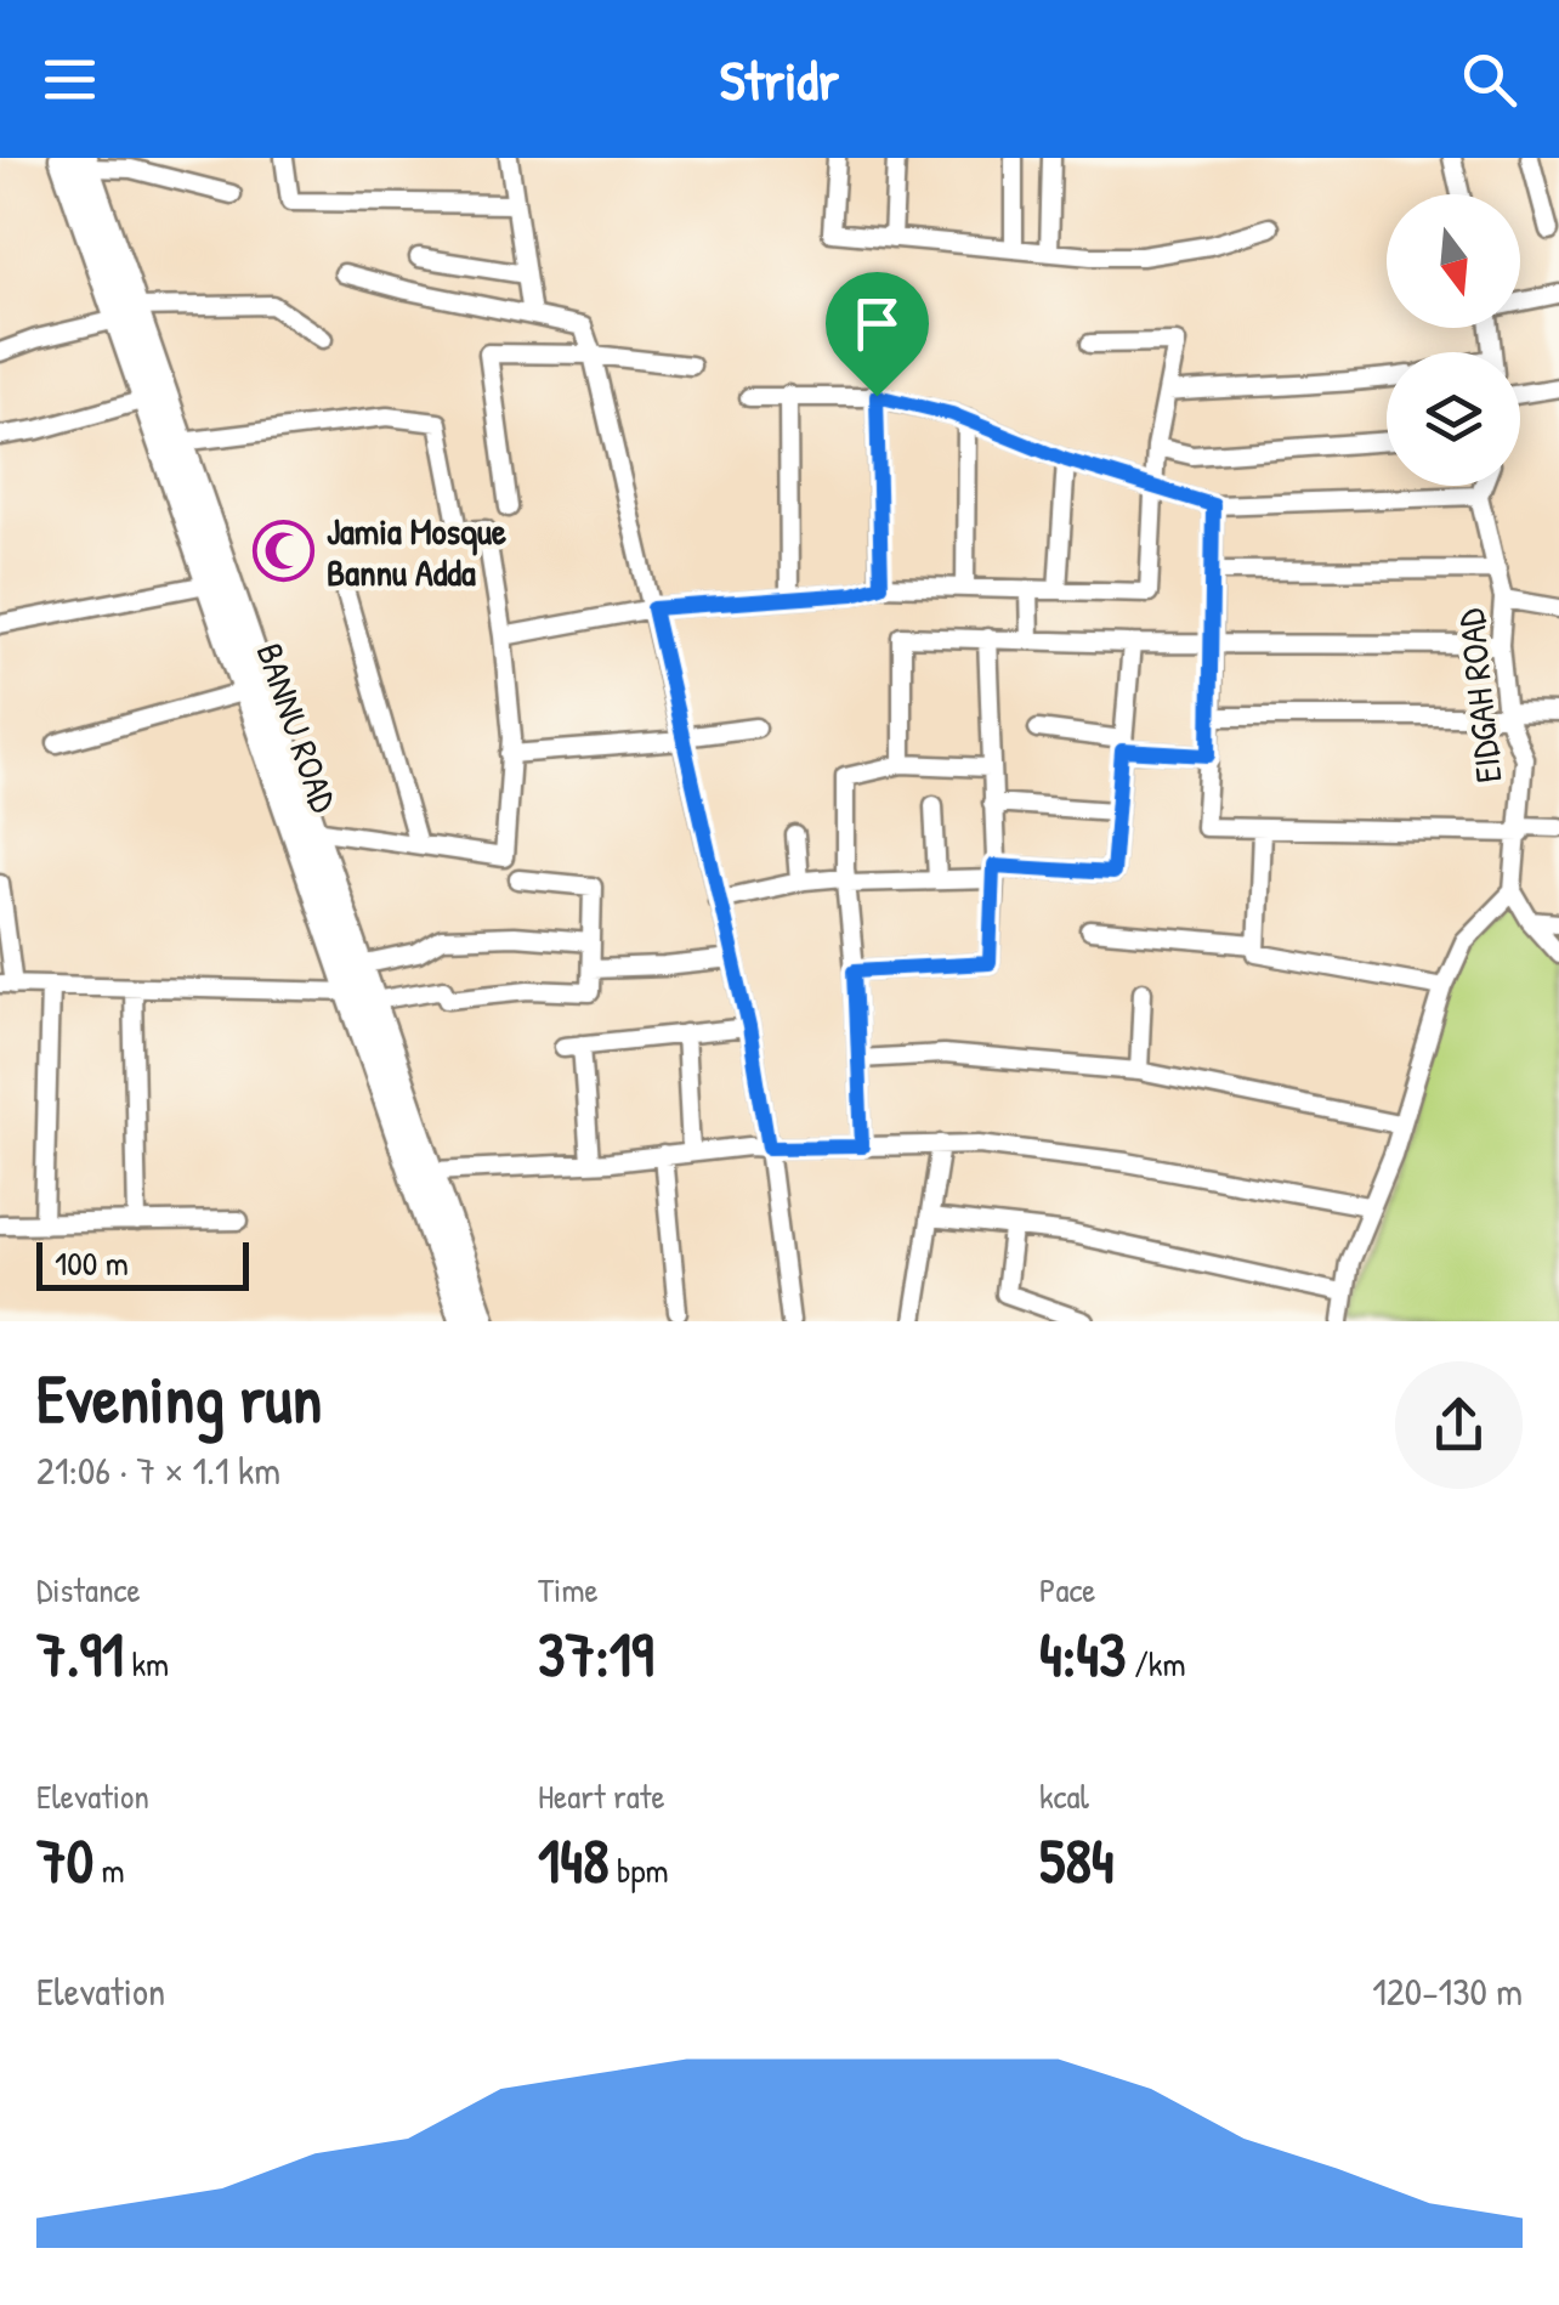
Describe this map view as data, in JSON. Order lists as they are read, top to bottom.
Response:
{
  "streets": {
    "highway": ["BANNU ROAD"],
    "street": ["EIDGAH ROAD"]
  },
  "places": {
    "mosque": ["Jamia Mosque Bannu Adda"]
  },
  "scale_bar": "100 m",
  "north": "bottom",
  "page": {
    "header": "Stridr",
    "scale": "100 m",
    "heading": ["Evening run", "21:06 · 7 × 1.1 km"],
    "stats": [
      ["Distance", "7.91 km"],
      ["Time", "37:19"],
      ["Pace", "4:43 /km"],
      ["Elevation", "70 m"],
      ["Heart rate", "148 bpm"],
      ["kcal", "584"]
    ],
    "chart": ["Elevation", "120–130 m"]
  }
}
